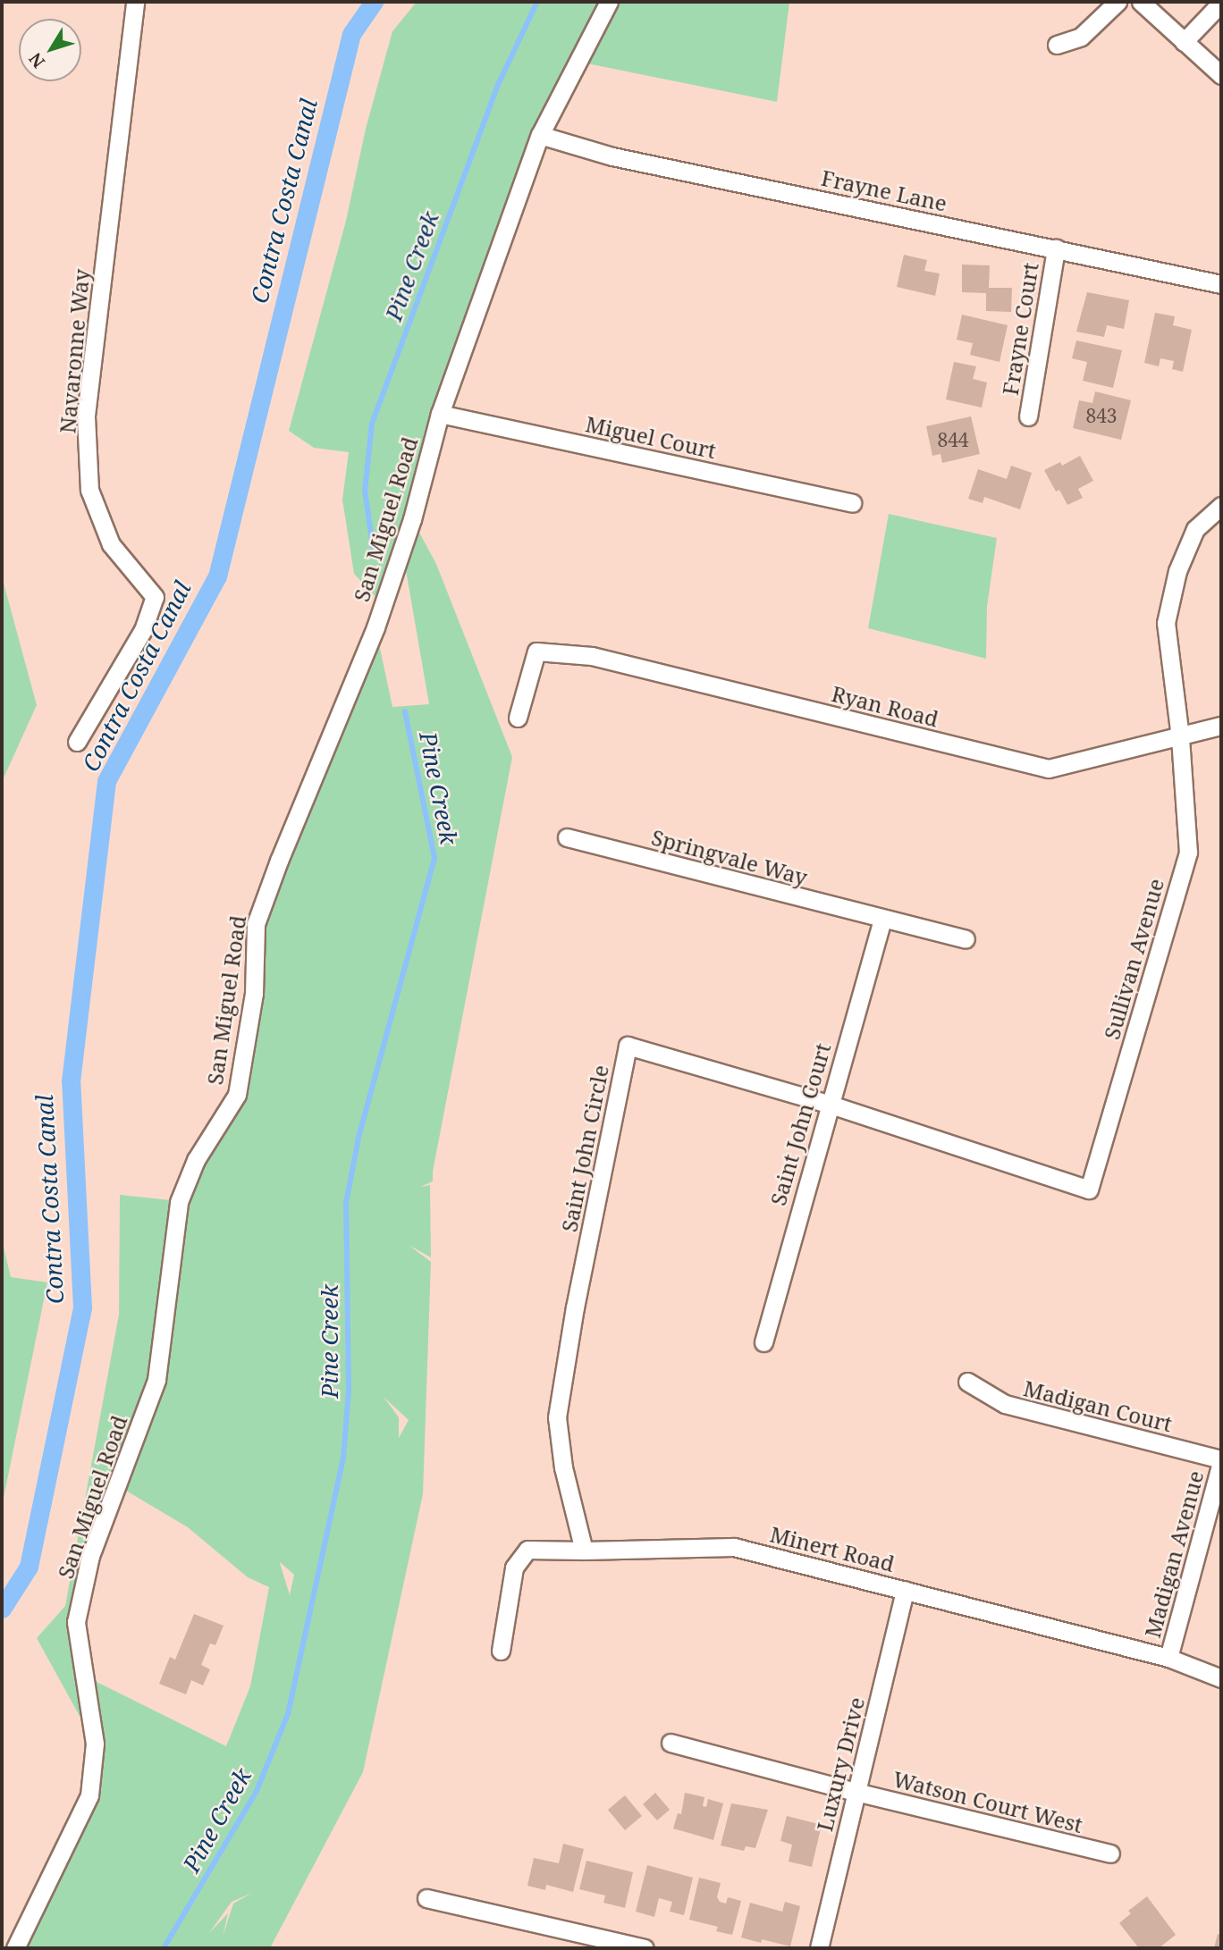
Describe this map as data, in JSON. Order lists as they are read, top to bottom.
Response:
{
  "streets": {
    "street": [
      "Frayne Lane",
      "Frayne Court",
      "Navaronne Way",
      "Miguel Court",
      "San Miguel Road",
      "Ryan Road",
      "Springvale Way",
      "Sullivan Avenue",
      "Saint John Court",
      "Saint John Circle",
      "Madigan Court",
      "Minert Road",
      "Madigan Avenue",
      "Luxury Drive",
      "Watson Court West"
    ]
  },
  "crossings": [
    ["Frayne Lane", "Frayne Court"],
    ["Frayne Lane", "San Miguel Road"],
    ["Miguel Court", "San Miguel Road"],
    ["Ryan Road", "Sullivan Avenue"],
    ["Springvale Way", "Saint John Court"],
    ["Sullivan Avenue", "Saint John Circle"],
    ["Saint John Court", "Saint John Circle"],
    ["Saint John Circle", "Minert Road"],
    ["Madigan Court", "Madigan Avenue"],
    ["Minert Road", "Madigan Avenue"],
    ["Minert Road", "Luxury Drive"],
    ["Luxury Drive", "Watson Court West"]
  ],
  "water": ["Contra Costa Canal", "Pine Creek"],
  "house_numbers": ["843", "844"],
  "north": "bottom left"
}
